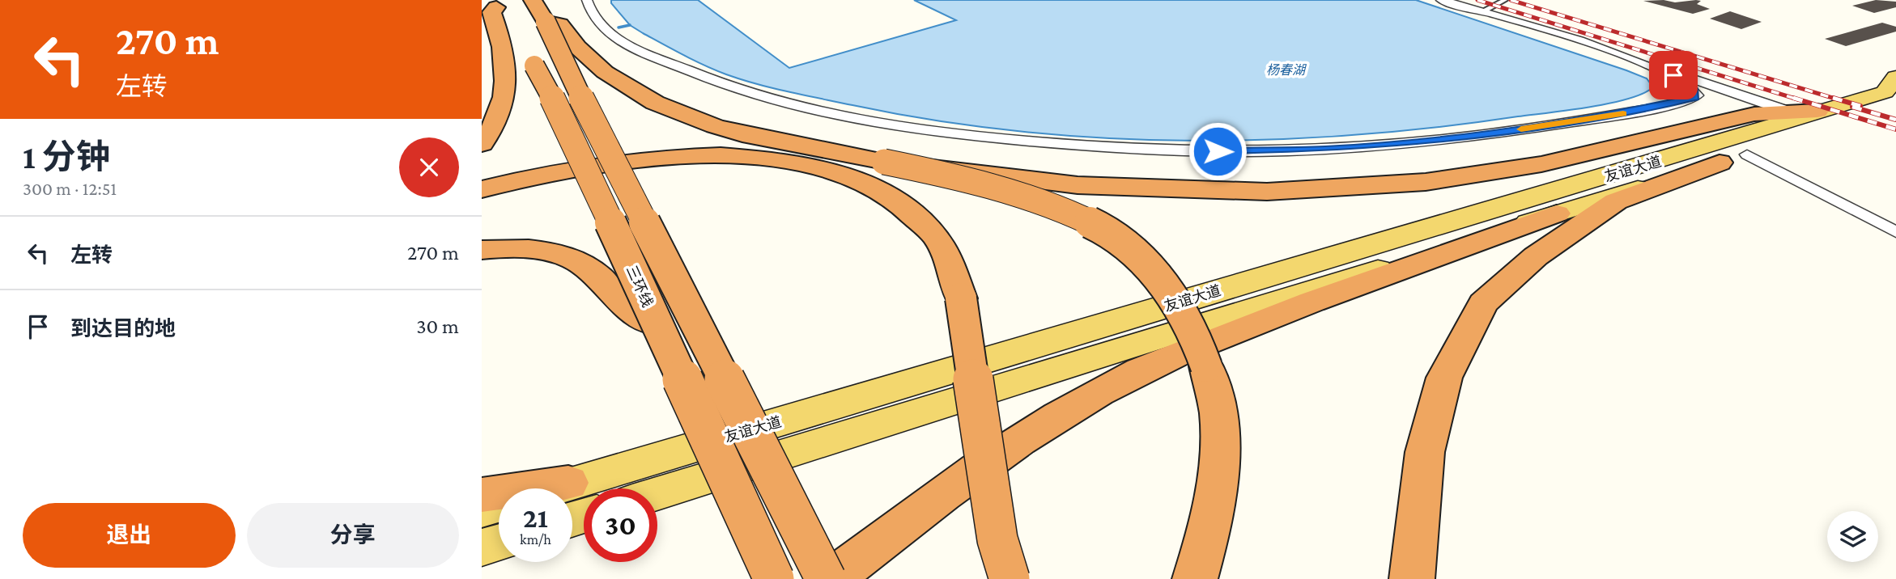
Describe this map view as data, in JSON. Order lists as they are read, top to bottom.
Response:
{
  "streets": {
    "highway": ["三环线"],
    "main road": ["友谊大道"]
  },
  "water": ["杨春湖"],
  "page": {
    "turn": ["270 m", "左转"],
    "heading": ["1 分钟", "300 m · 12:51"],
    "list": [
      {
        "name": "左转",
        "value": "270 m"
      },
      {
        "name": "到达目的地",
        "value": "30 m"
      }
    ],
    "speed": "21 km/h",
    "limit": "30",
    "buttons": ["退出", "分享"]
  }
}
